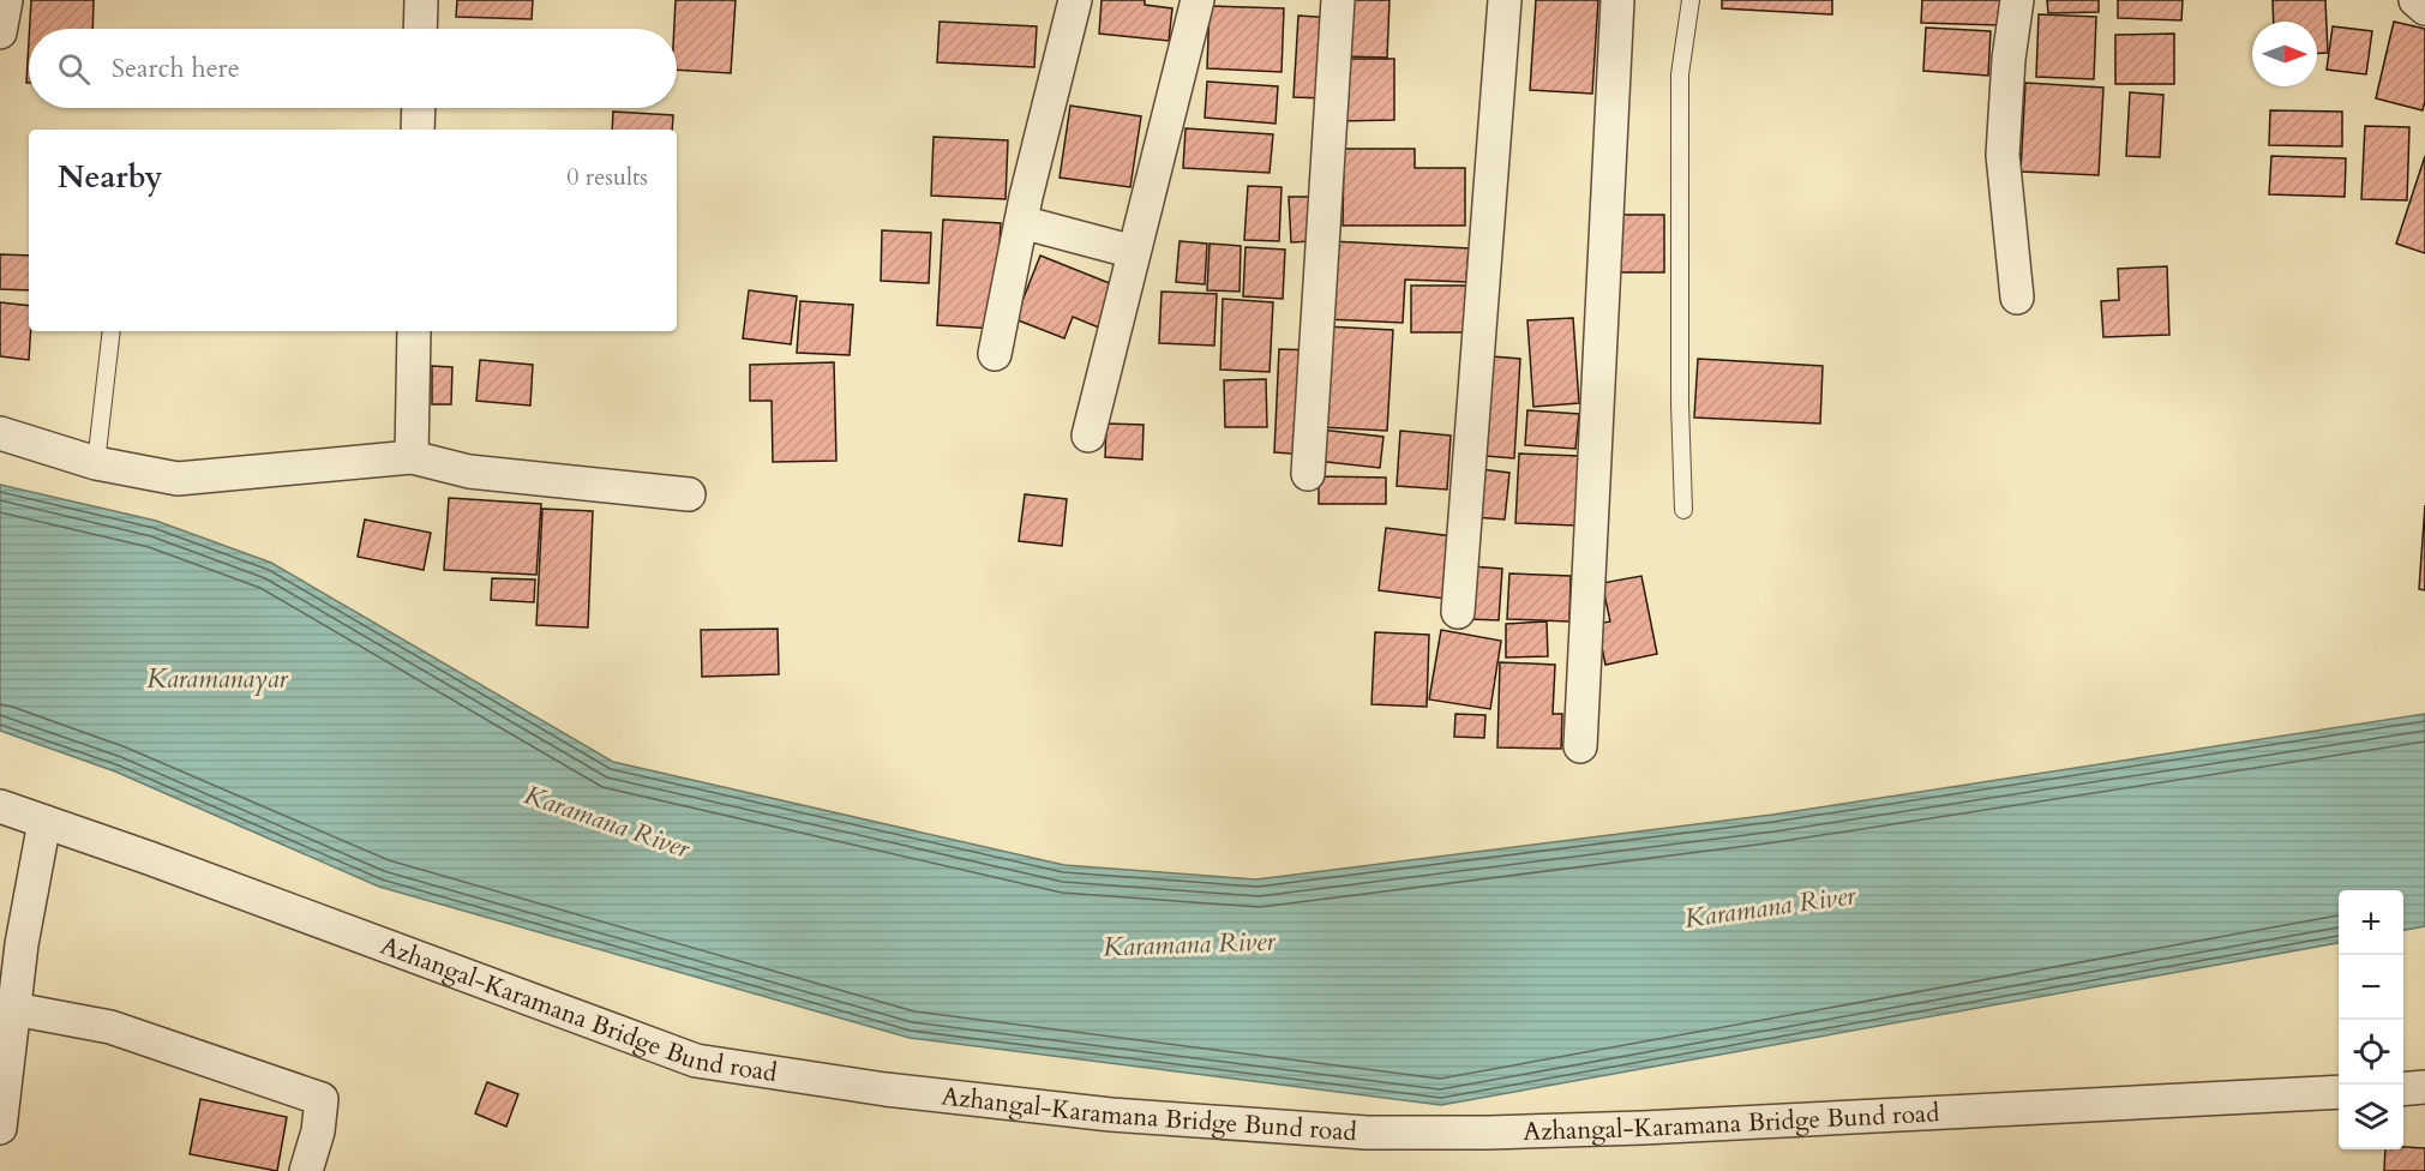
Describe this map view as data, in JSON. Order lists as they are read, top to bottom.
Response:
{
  "streets": {
    "street": ["Azhangal-Karamana Bridge Bund road"]
  },
  "water": ["Karamanayar", "Karamana River"],
  "north": "right",
  "page": {
    "search": "Search here",
    "heading": ["Nearby", "0 results"],
    "map_buttons": ["+", "−"]
  }
}
